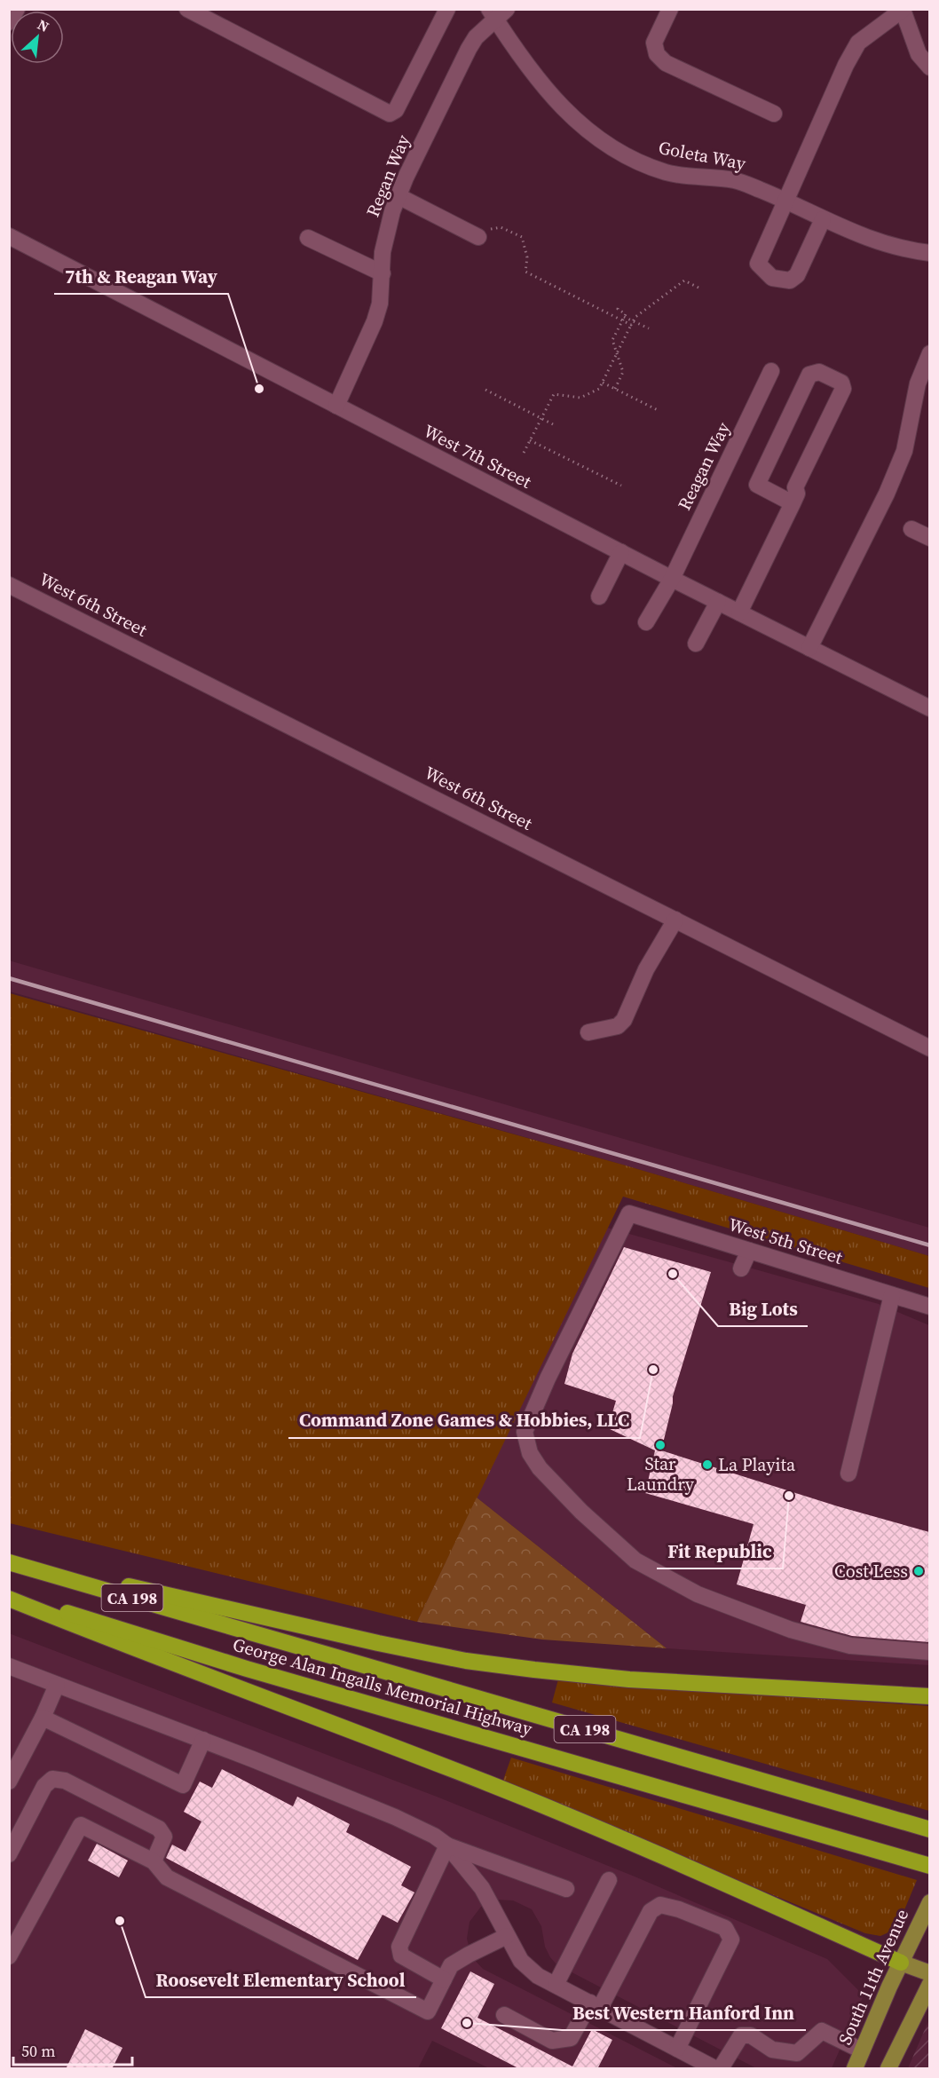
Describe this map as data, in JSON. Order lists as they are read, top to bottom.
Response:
{
  "streets": {
    "highway": ["CA 198", "George Alan Ingalls Memorial Highway"],
    "main road": ["South 11th Avenue"],
    "street": [
      "Goleta Way",
      "Regan Way",
      "West 7th Street",
      "Reagan Way",
      "West 6th Street",
      "West 5th Street"
    ]
  },
  "crossings": [
    ["Goleta Way", "Regan Way"],
    ["Regan Way", "West 7th Street"],
    ["West 7th Street", "Reagan Way"]
  ],
  "places": [
    "7th & Reagan Way",
    "Big Lots",
    "Command Zone Games & Hobbies, LLC",
    "Star Laundry",
    "La Playita",
    "Fit Republic",
    "Cost Less",
    "Roosevelt Elementary School",
    "Best Western Hanford Inn"
  ],
  "scale_bar": "50 m",
  "north": "top right"
}
